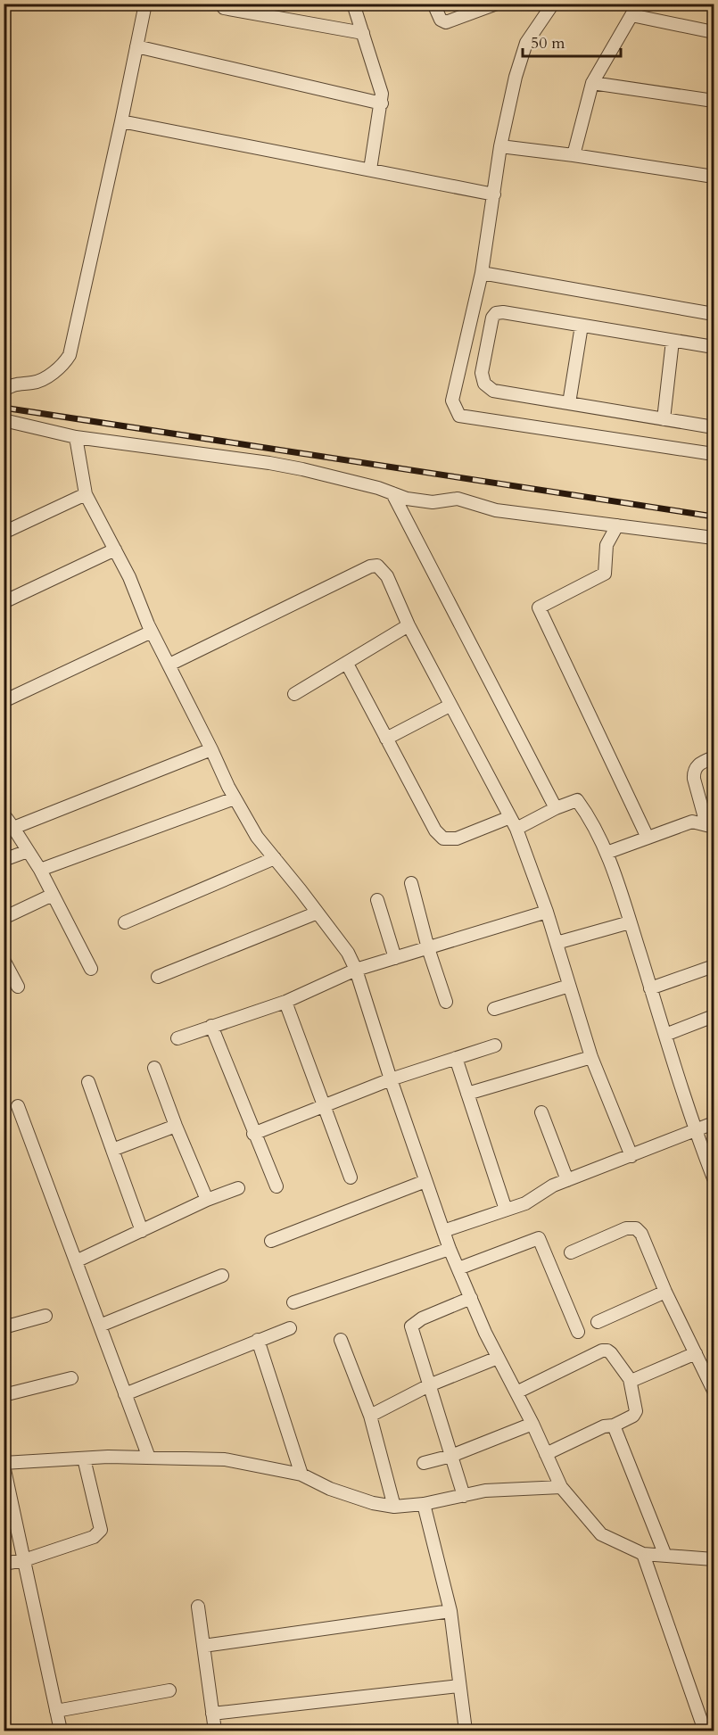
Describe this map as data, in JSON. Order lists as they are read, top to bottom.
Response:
{
  "scale_bar": "50 m"
}
